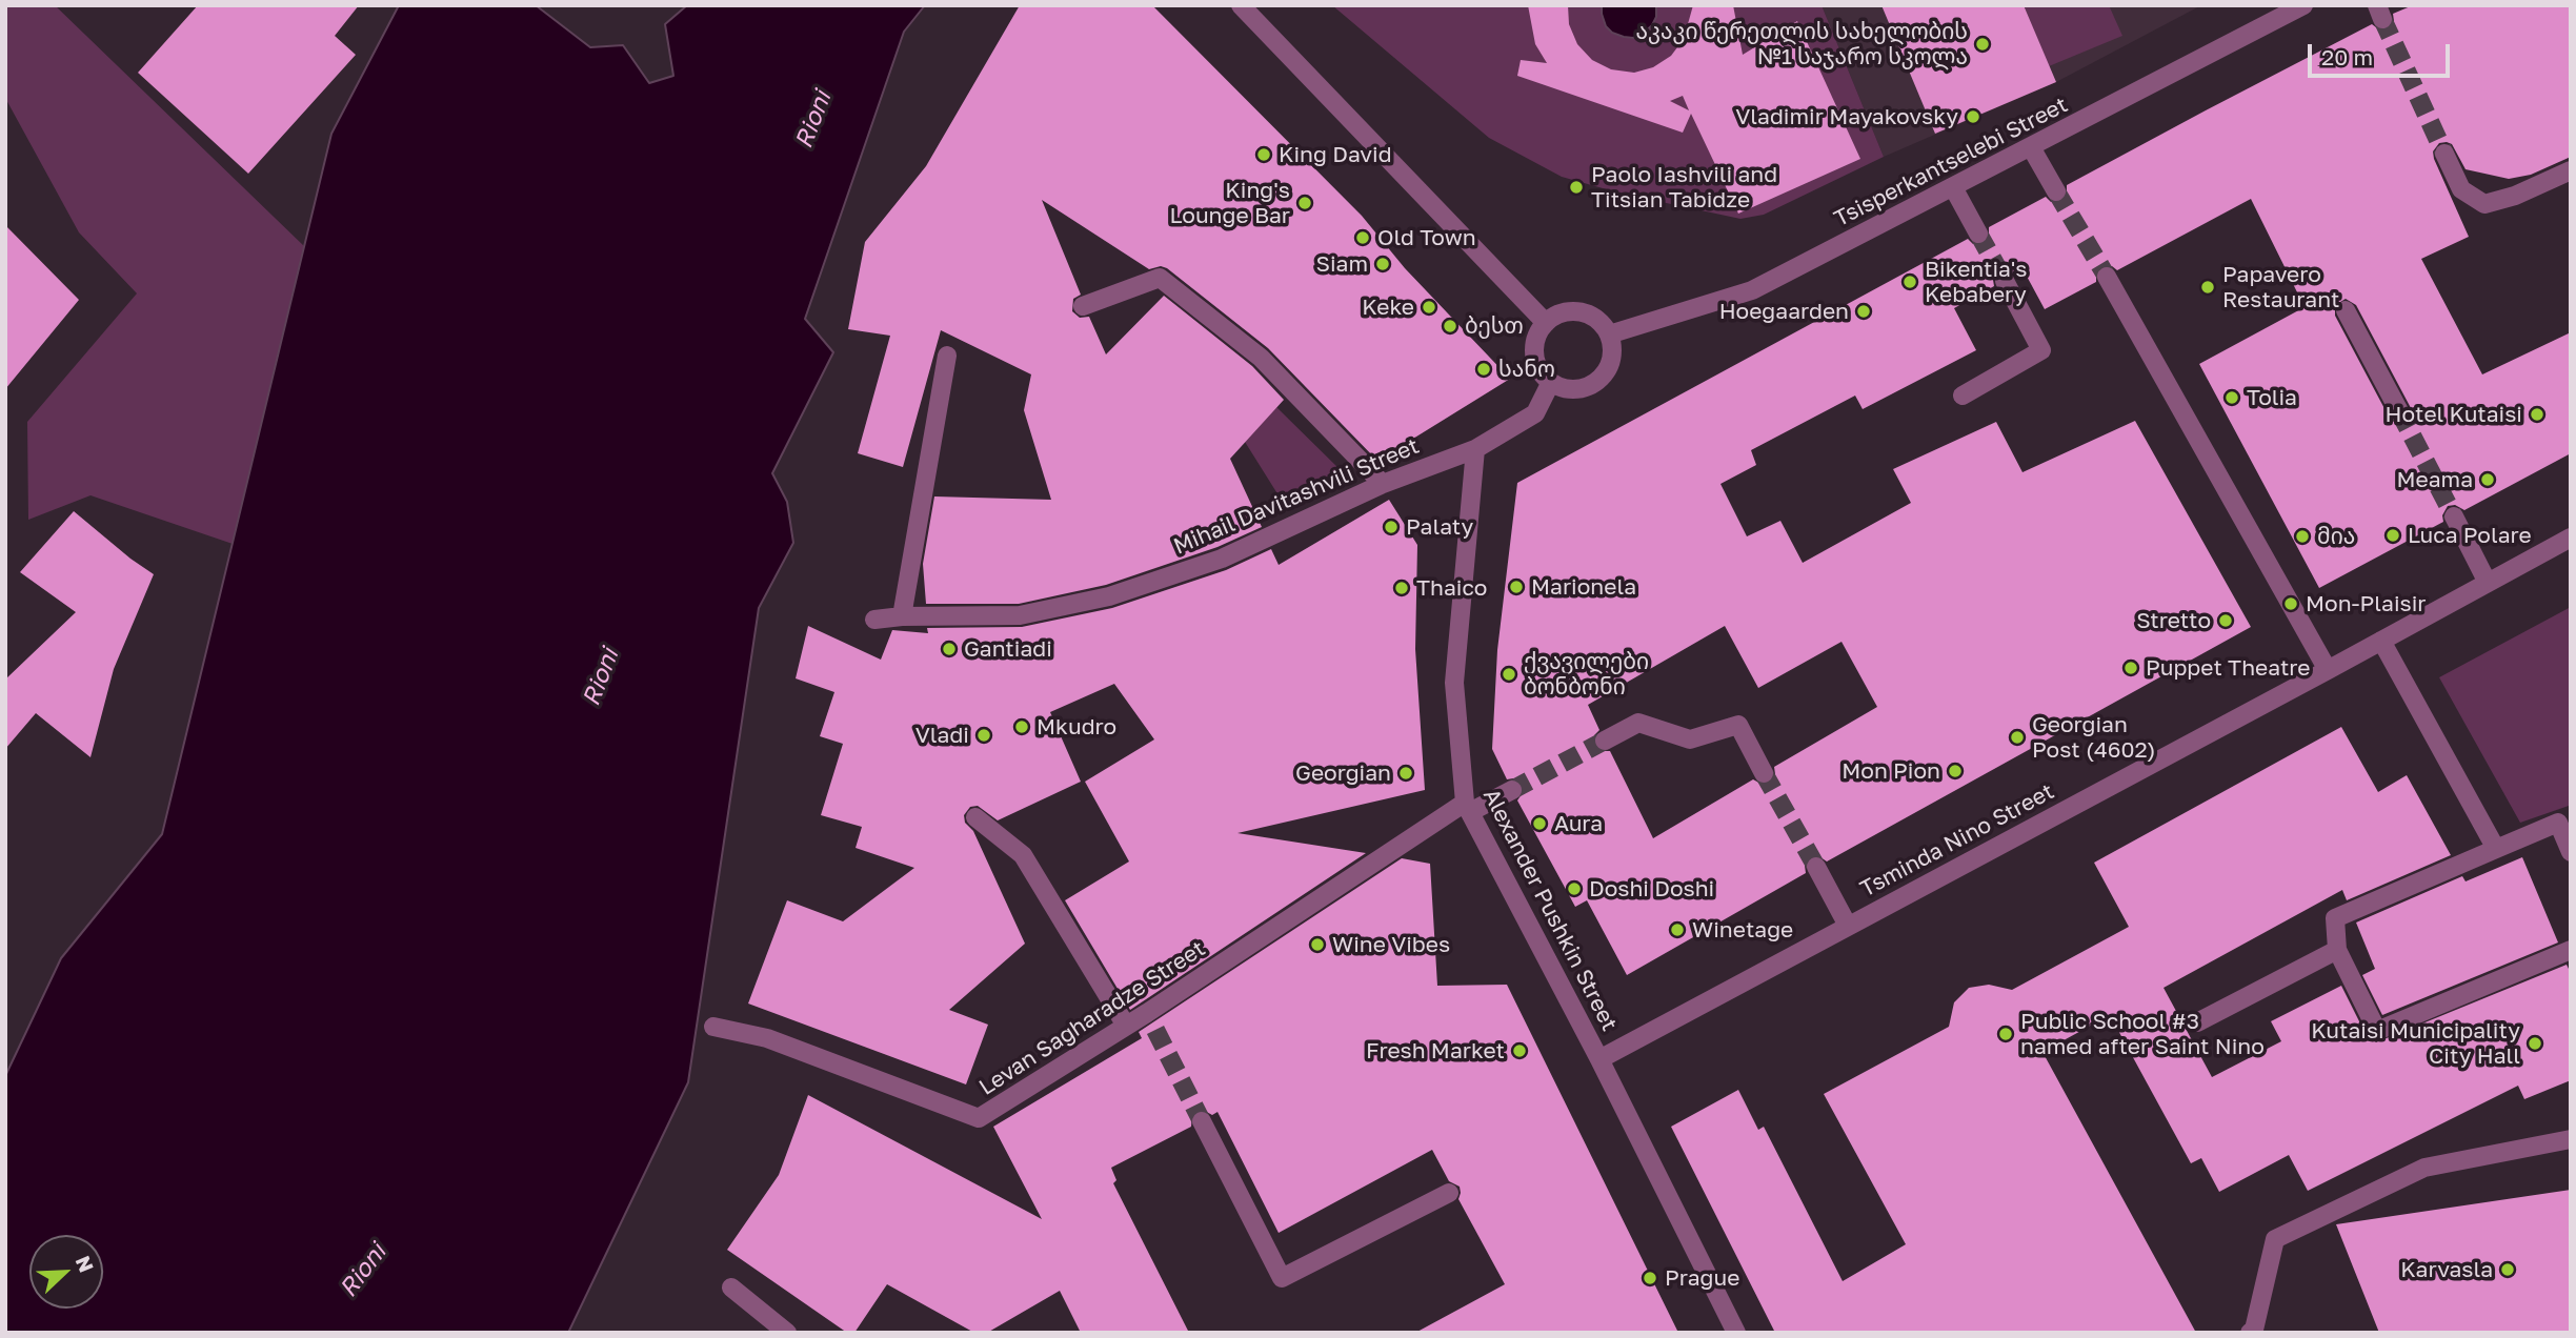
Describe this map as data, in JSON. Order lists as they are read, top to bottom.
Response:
{
  "streets": {
    "street": [
      "Tsisperkantselebi Street",
      "Mihail Davitashvili Street",
      "Tsminda Nino Street",
      "Alexander Pushkin Street",
      "Levan Sagharadze Street"
    ]
  },
  "crossings": [
    ["Mihail Davitashvili Street", "Alexander Pushkin Street"],
    ["Tsminda Nino Street", "Alexander Pushkin Street"],
    ["Alexander Pushkin Street", "Levan Sagharadze Street"]
  ],
  "water": ["Rioni"],
  "places": [
    "აკაკი წერეთლის სახელობის №1 საჯარო სკოლა",
    "Vladimir Mayakovsky",
    "King David",
    "Paolo Iashvili and Titsian Tabidze",
    "King's Lounge Bar",
    "Old Town",
    "Siam",
    "Bikentia's Kebabery",
    "Papavero Restaurant",
    "Keke",
    "Hoegaarden",
    "ბესთ",
    "სანო",
    "Tolia",
    "Hotel Kutaisi",
    "Meama",
    "Palaty",
    "Luca Polare",
    "მია",
    "Marionela",
    "Thaico",
    "Mon-Plaisir",
    "Stretto",
    "Gantiadi",
    "Puppet Theatre",
    "ქვავილები ბონბონი",
    "Mkudro",
    "Vladi",
    "Georgian Post (4602)",
    "Mon Pion",
    "Georgian",
    "Aura",
    "Doshi Doshi",
    "Winetage",
    "Wine Vibes",
    "Public School #3 named after Saint Nino",
    "Kutaisi Municipality City Hall",
    "Fresh Market",
    "Karvasla",
    "Prague"
  ],
  "scale_bar": "20 m",
  "north": "top right"
}
